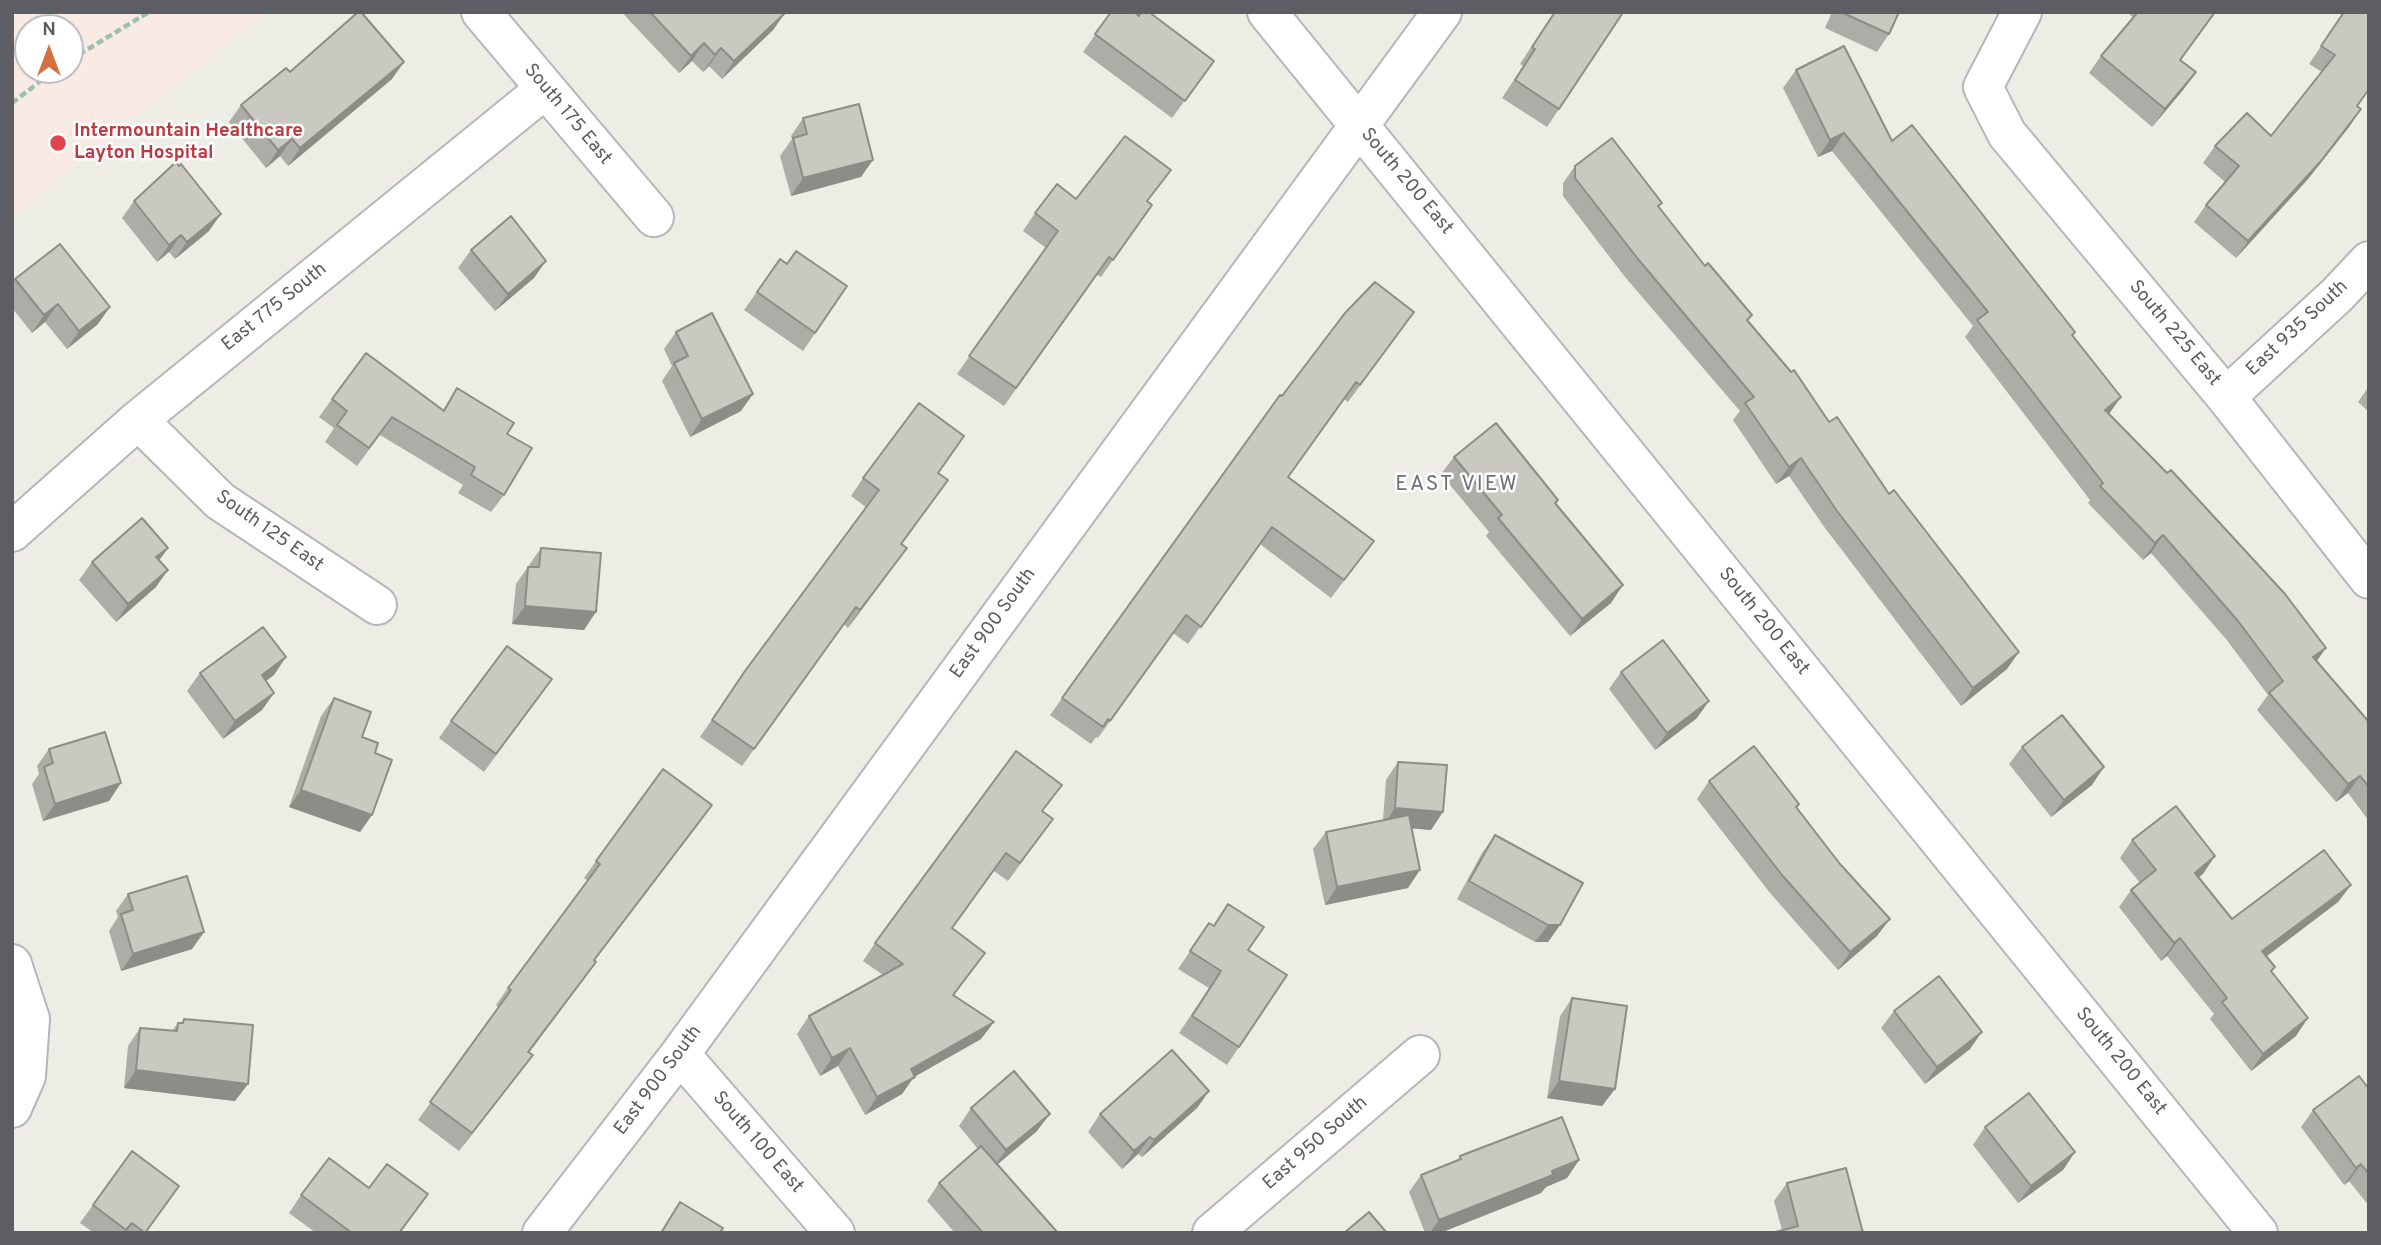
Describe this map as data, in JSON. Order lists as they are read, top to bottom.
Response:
{
  "streets": {
    "street": [
      "South 175 East",
      "South 200 East",
      "East 775 South",
      "East 935 South",
      "South 225 East",
      "South 125 East",
      "East 900 South",
      "South 100 East",
      "East 950 South"
    ]
  },
  "crossings": [
    ["South 175 East", "East 775 South"],
    ["South 200 East", "East 900 South"],
    ["East 775 South", "South 125 East"],
    ["East 935 South", "South 225 East"],
    ["East 900 South", "South 100 East"]
  ],
  "districts": ["EAST VIEW"],
  "places": ["Intermountain Healthcare Layton Hospital"],
  "north": "top"
}
